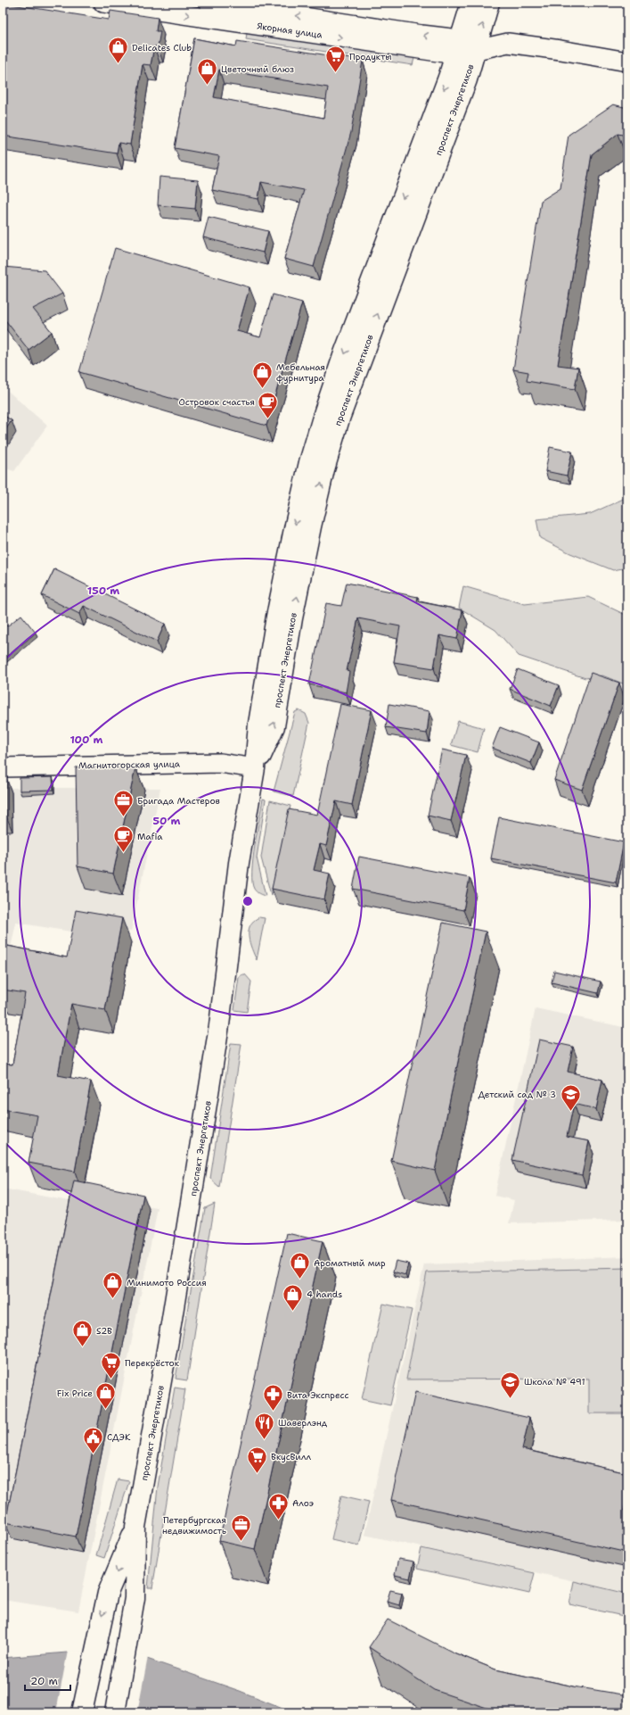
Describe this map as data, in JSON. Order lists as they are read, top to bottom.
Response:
{
  "streets": {
    "main road": ["проспект Энергетиков"],
    "street": ["Якорная улица", "Магнитогорская улица"]
  },
  "crossings": [
    ["Якорная улица", "проспект Энергетиков"],
    ["проспект Энергетиков", "Магнитогорская улица"]
  ],
  "places": {
    "shop": [
      "Delicates Club",
      "Цветочный блюз",
      "Мебельная фурнитура",
      "Ароматный мир",
      "Минимото Россия",
      "4 hands",
      "S2B",
      "Fix Price"
    ],
    "supermarket": ["Продукты", "Перекрёсток", "ВкусВилл"],
    "cafe": ["Островок счастья", "Mafia"],
    "office": ["Бригада Мастеров", "Петербургская недвижимость"],
    "school or university": ["Детский сад № 3", "Школа № 491"],
    "pharmacy": ["Вита Экспресс", "Алоэ"],
    "restaurant": ["Шаверлэнд"],
    "public building": ["СДЭК"]
  },
  "scale_bar": "20 m",
  "rings": ["150 m", "100 m", "50 m"]
}
